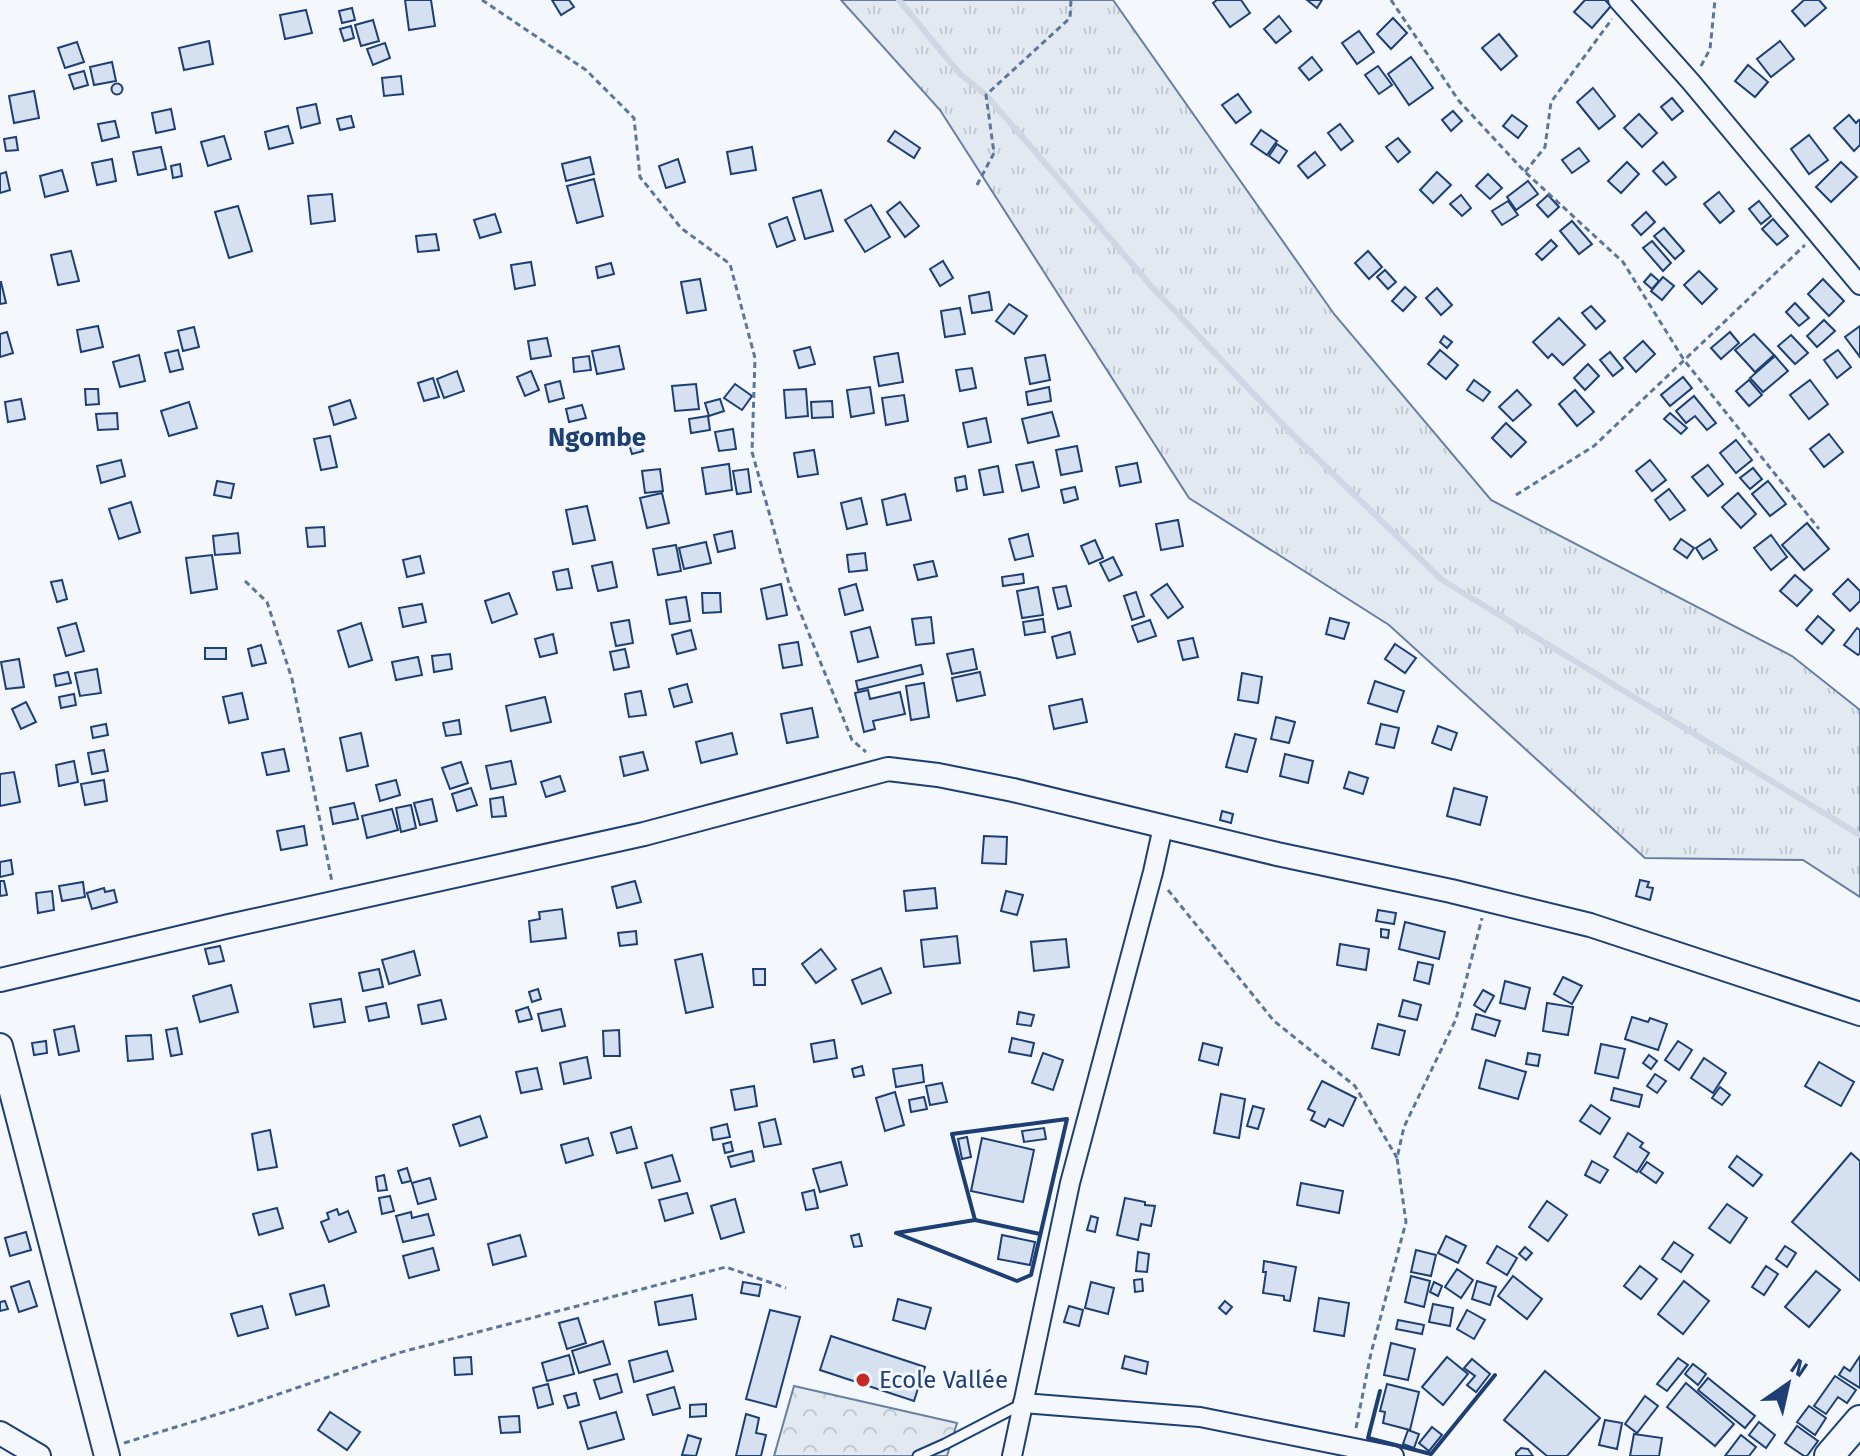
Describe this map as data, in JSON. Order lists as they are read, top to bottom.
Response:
{
  "districts": ["Ngombe"],
  "places": ["Ecole Vallée"],
  "north": "top right"
}
